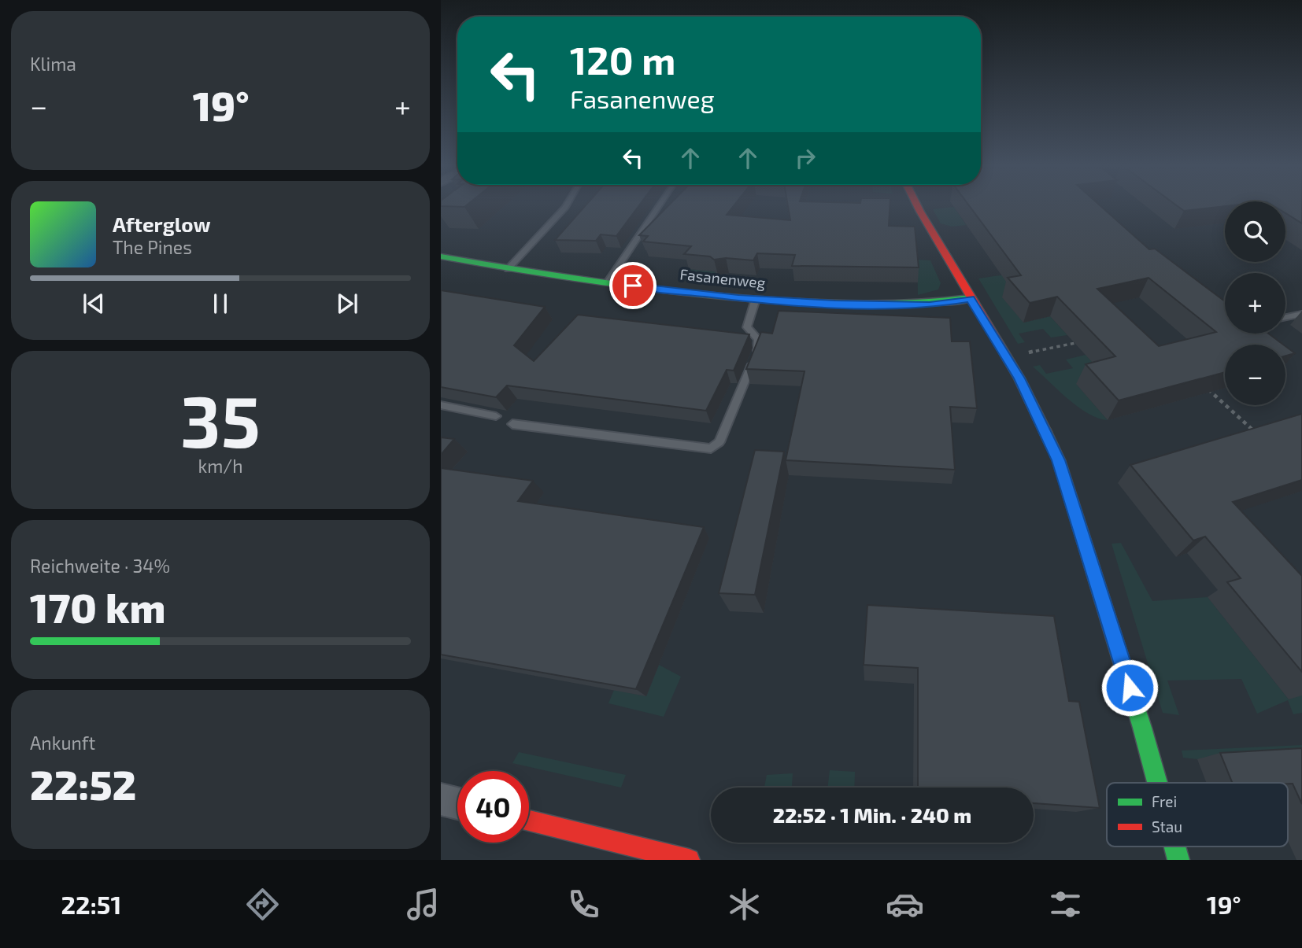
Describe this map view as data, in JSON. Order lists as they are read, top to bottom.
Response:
{
  "streets": {
    "street": ["Fasanenweg"]
  },
  "legend": ["Frei", "Stau"],
  "page": {
    "tile": [
      "Klima",
      ["35", "km/h"],
      ["Reichweite · 34%", "170 km"],
      ["Ankunft", "22:52"]
    ],
    "turn": ["120 m", "Fasanenweg"],
    "heat": ["−", "19°", "+"],
    "song": ["Afterglow", "The Pines"],
    "map_buttons": ["+", "−"],
    "limit": "40",
    "trip": "22:52 · 1 Min. · 240 m",
    "tabs": ["22:51", "19°"]
  }
}
